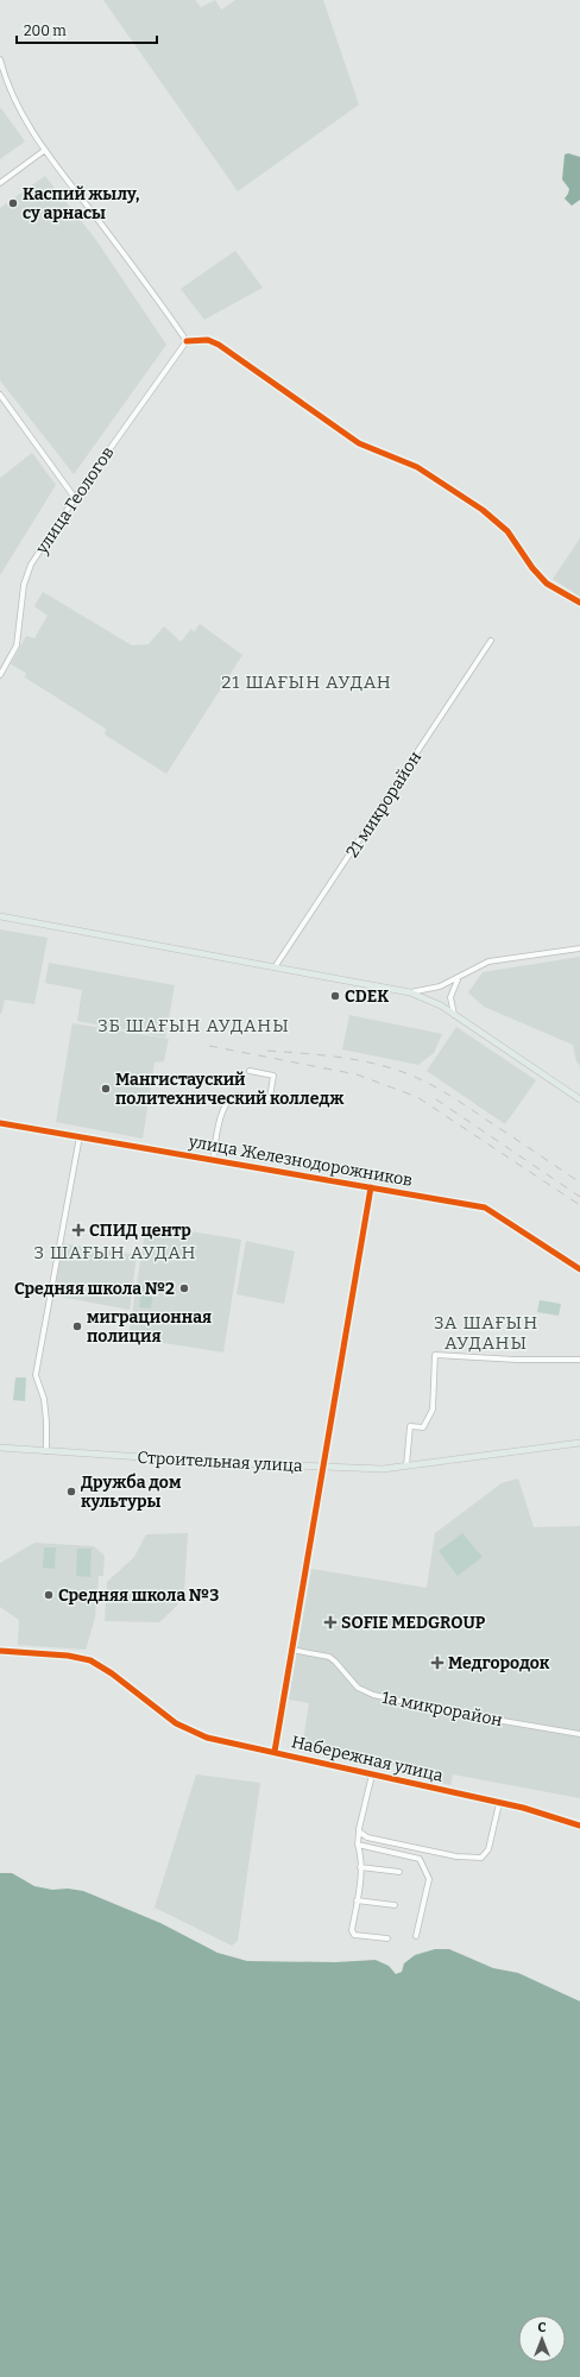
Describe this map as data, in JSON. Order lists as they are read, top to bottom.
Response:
{
  "streets": {
    "main road": ["Строительная улица"],
    "street": [
      "улица Геологов",
      "21 микрорайон",
      "улица Железнодорожников",
      "1а микрорайон",
      "Набережная улица"
    ]
  },
  "districts": [
    "21 ШАҒЫН АУДАН",
    "3Б ШАҒЫН АУДАНЫ",
    "3 ШАҒЫН АУДАН",
    "3А ШАҒЫН АУДАНЫ"
  ],
  "places": {
    "other": [
      "Каспий жылу, су арнасы",
      "CDEK",
      "Мангистауский политехнический колледж",
      "Средняя школа №2",
      "миграционная полиция",
      "Дружба дом культуры",
      "Средняя школа №3"
    ],
    "health": ["СПИД центр", "SOFIE MEDGROUP", "Медгородок"]
  },
  "scale_bar": "200 m",
  "north": "top"
}
